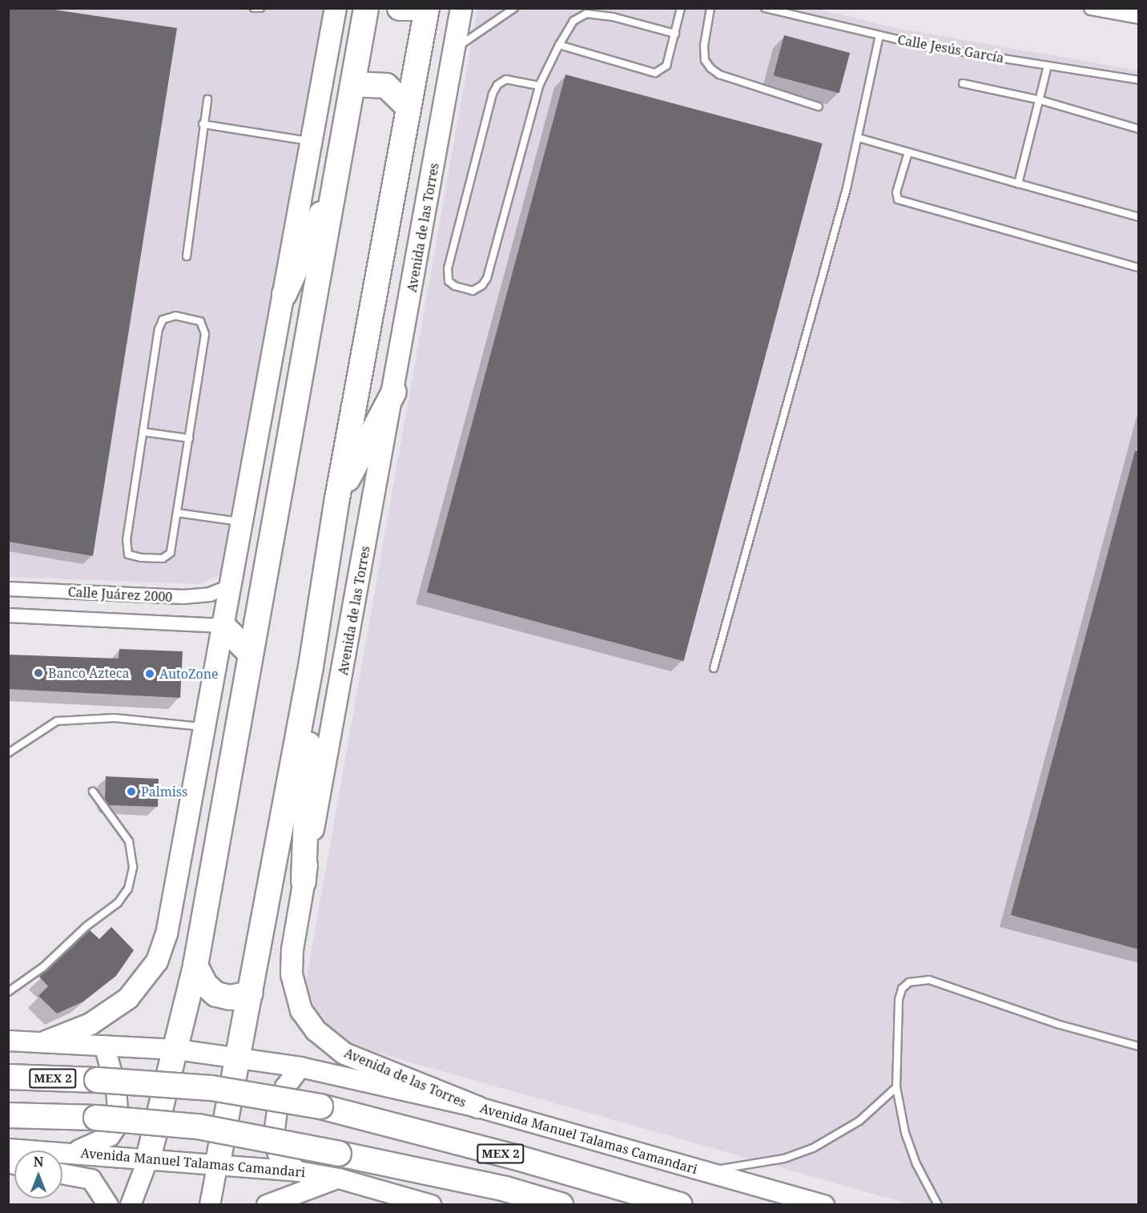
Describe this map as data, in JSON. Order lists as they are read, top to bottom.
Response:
{
  "streets": {
    "highway": ["MEX 2"],
    "main road": ["Avenida de las Torres", "Avenida Manuel Talamas Camandari"],
    "street": ["Calle Juárez 2000"],
    "lane": ["Calle Jesús García"]
  },
  "crossings": [
    ["Avenida de las Torres", "Avenida Manuel Talamas Camandari"]
  ],
  "places": ["Banco Azteca", "AutoZone", "Palmiss"],
  "north": "top"
}
